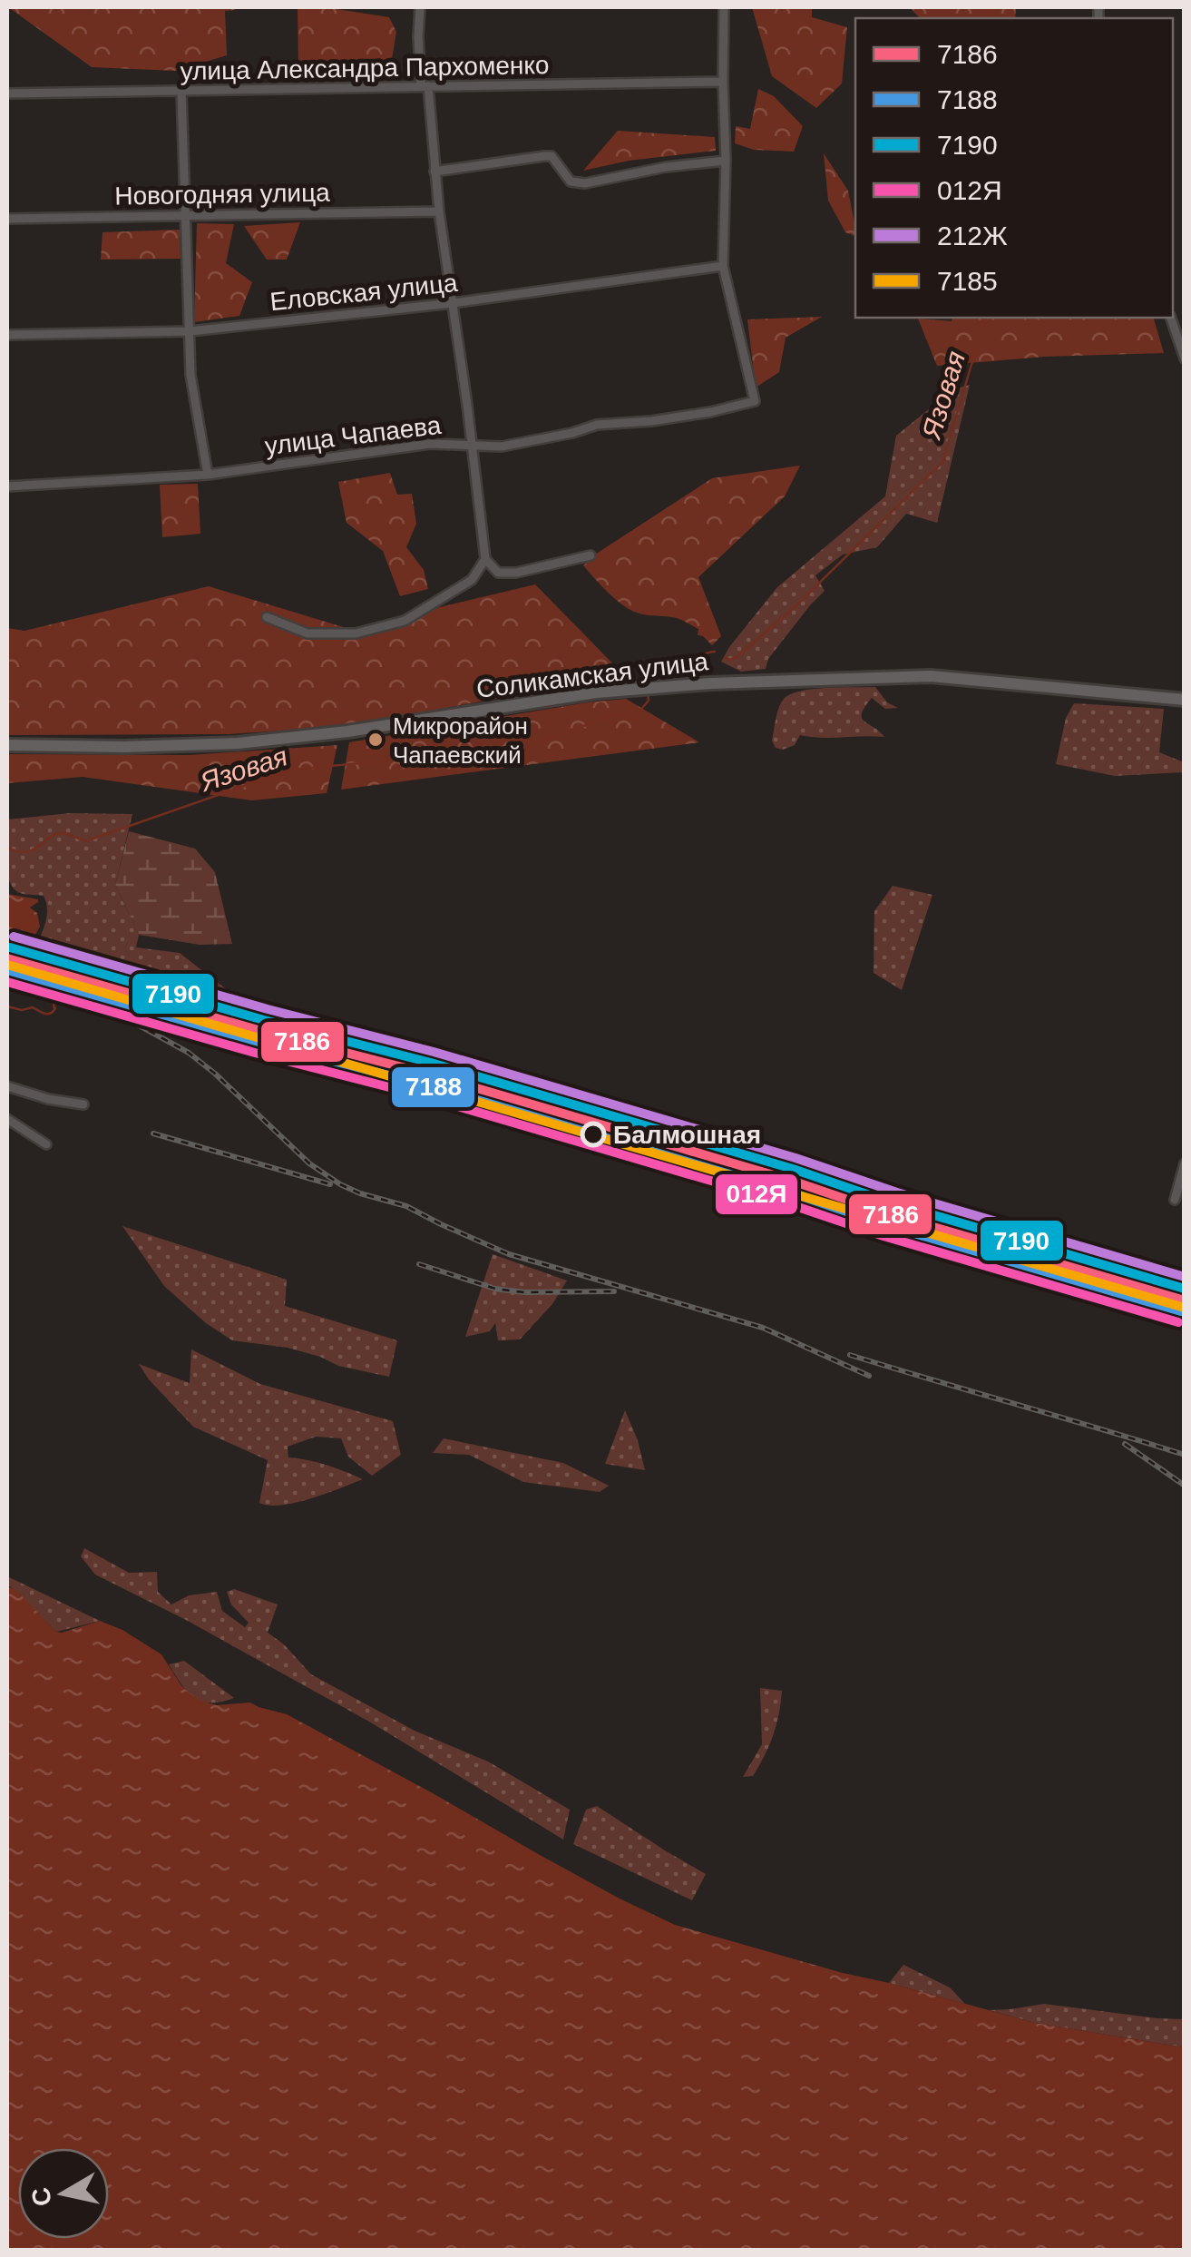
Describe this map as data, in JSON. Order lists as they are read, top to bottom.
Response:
{
  "streets": {
    "main road": ["Соликамская улица"],
    "street": [
      "улица Александра Пархоменко",
      "Новогодняя улица",
      "Еловская улица",
      "улица Чапаева"
    ]
  },
  "crossings": [
    ["Еловская улица", "улица Чапаева"]
  ],
  "water": ["Язовая"],
  "places": ["Микрорайон Чапаевский", "Балмошная"],
  "lines": [
    "transit line 212Ж",
    "transit line 7190",
    "transit line 7186",
    "transit line 7185",
    "transit line 7188",
    "transit line 012Я"
  ],
  "legend": [
    "7186",
    "7188",
    "7190",
    "012Я",
    "212Ж",
    "7185"
  ],
  "north": "left"
}
